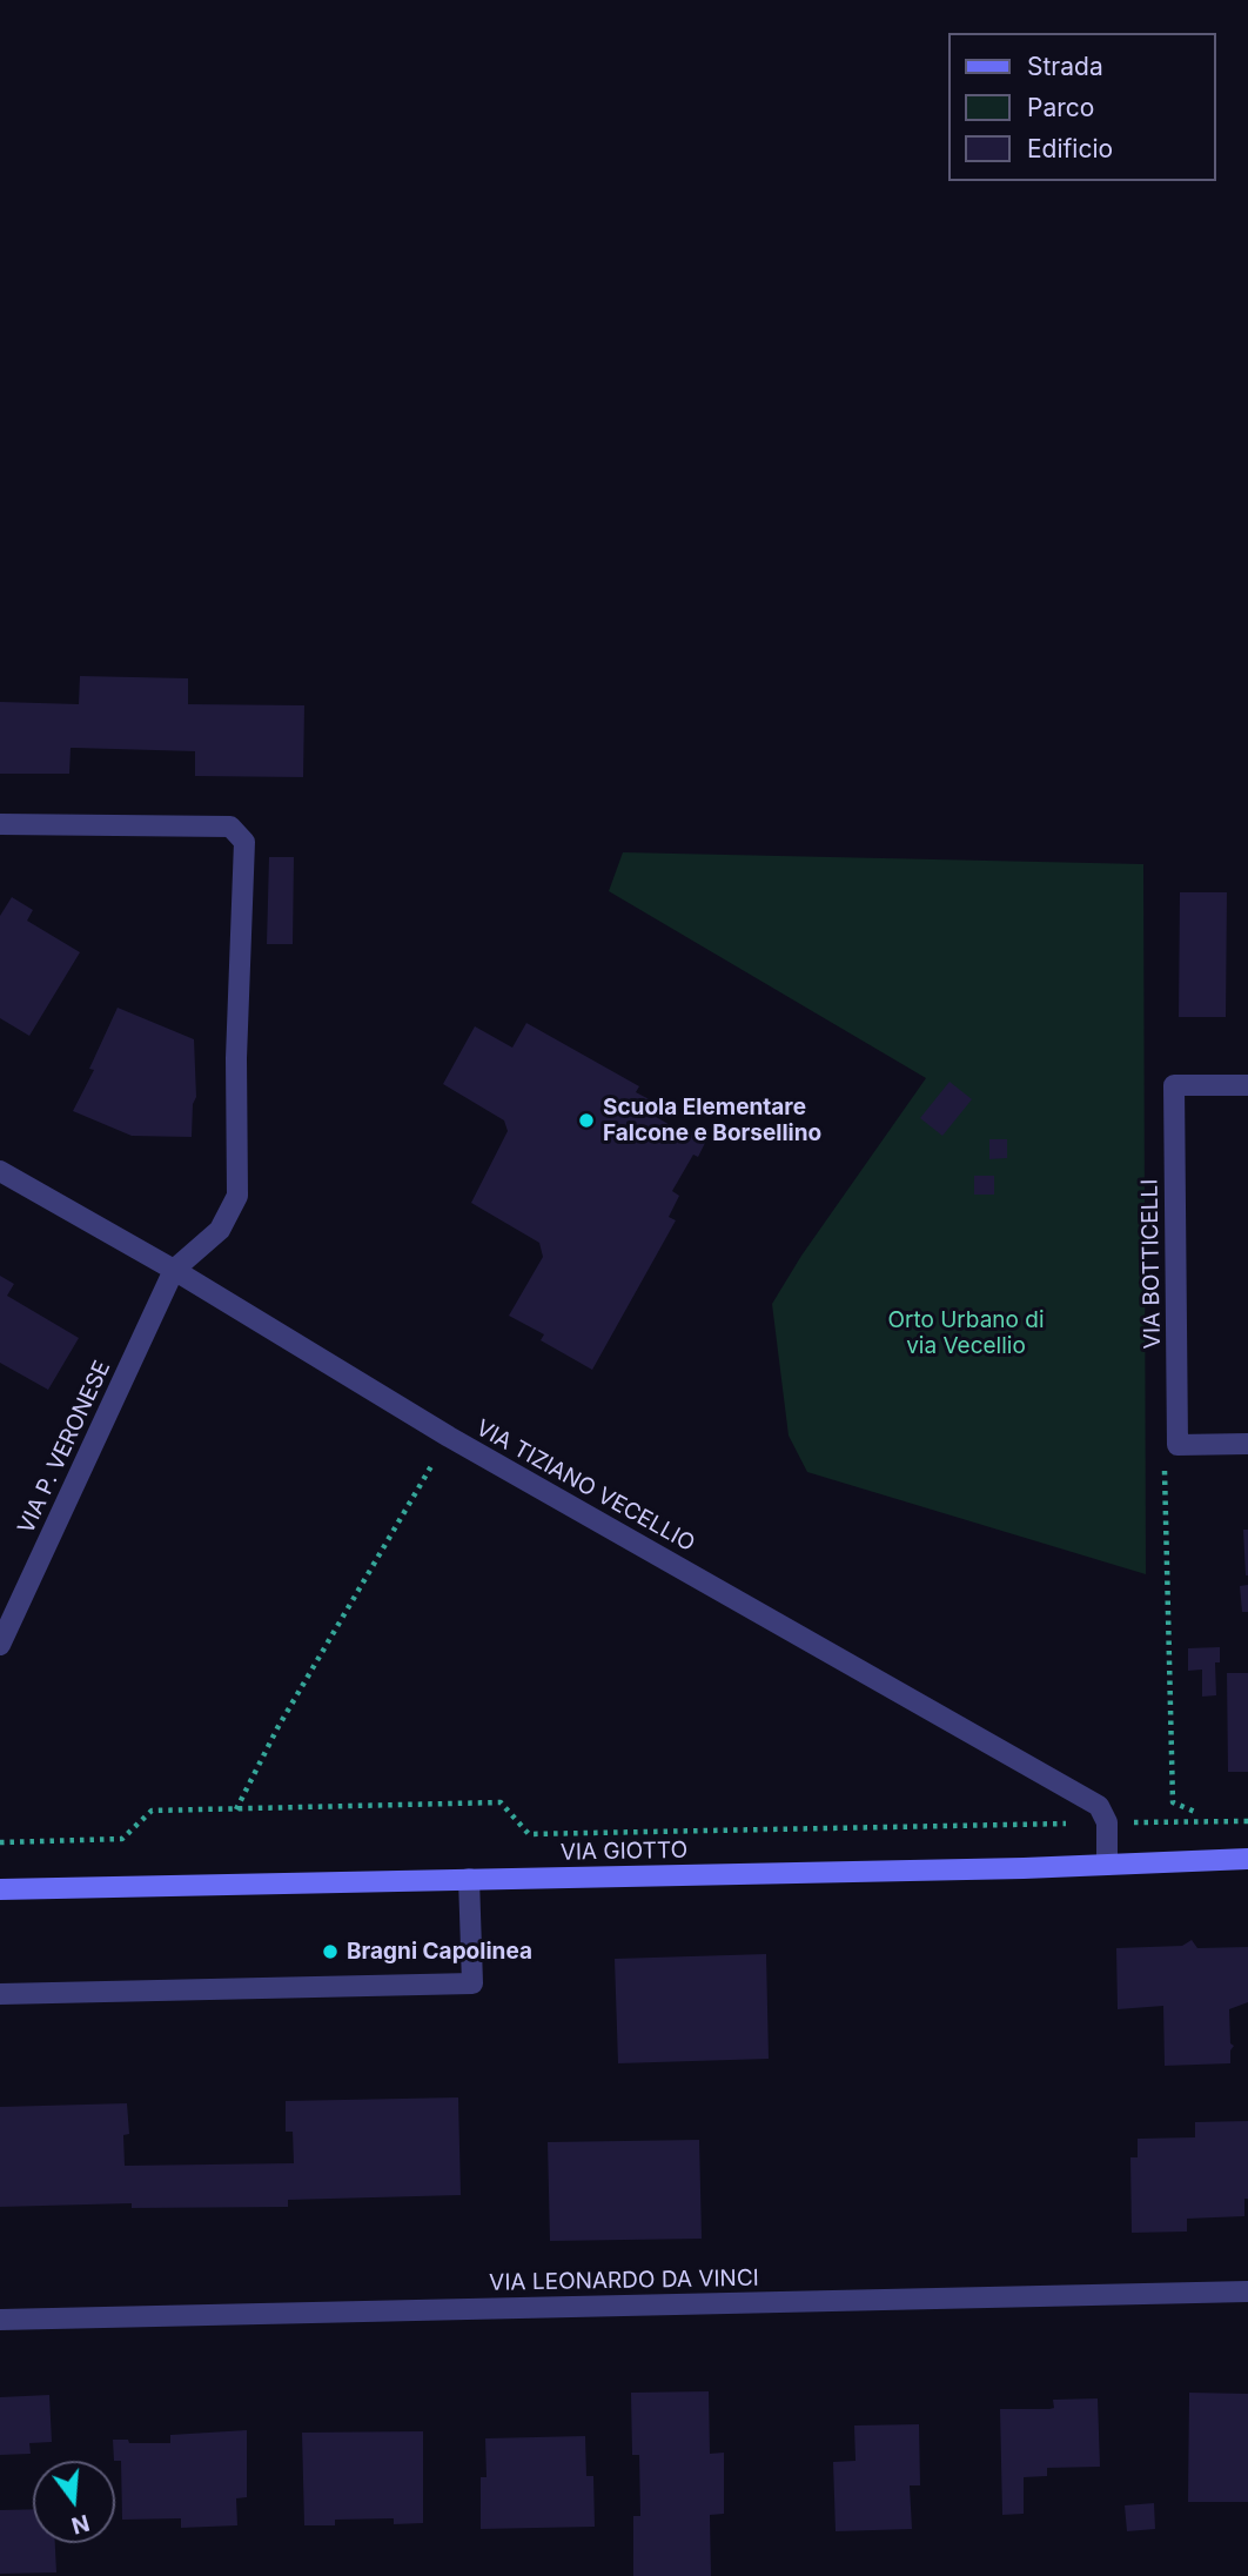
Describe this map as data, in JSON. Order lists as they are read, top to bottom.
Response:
{
  "streets": {
    "street": [
      "VIA BOTTICELLI",
      "VIA P. VERONESE",
      "VIA TIZIANO VECELLIO",
      "VIA GIOTTO",
      "VIA LEONARDO DA VINCI"
    ]
  },
  "crossings": [
    ["VIA P. VERONESE", "VIA TIZIANO VECELLIO"],
    ["VIA TIZIANO VECELLIO", "VIA GIOTTO"]
  ],
  "parks": ["Orto Urbano di via Vecellio"],
  "places": ["Scuola Elementare Falcone e Borsellino", "Bragni Capolinea"],
  "legend": ["Strada", "Parco", "Edificio"],
  "north": "bottom"
}
